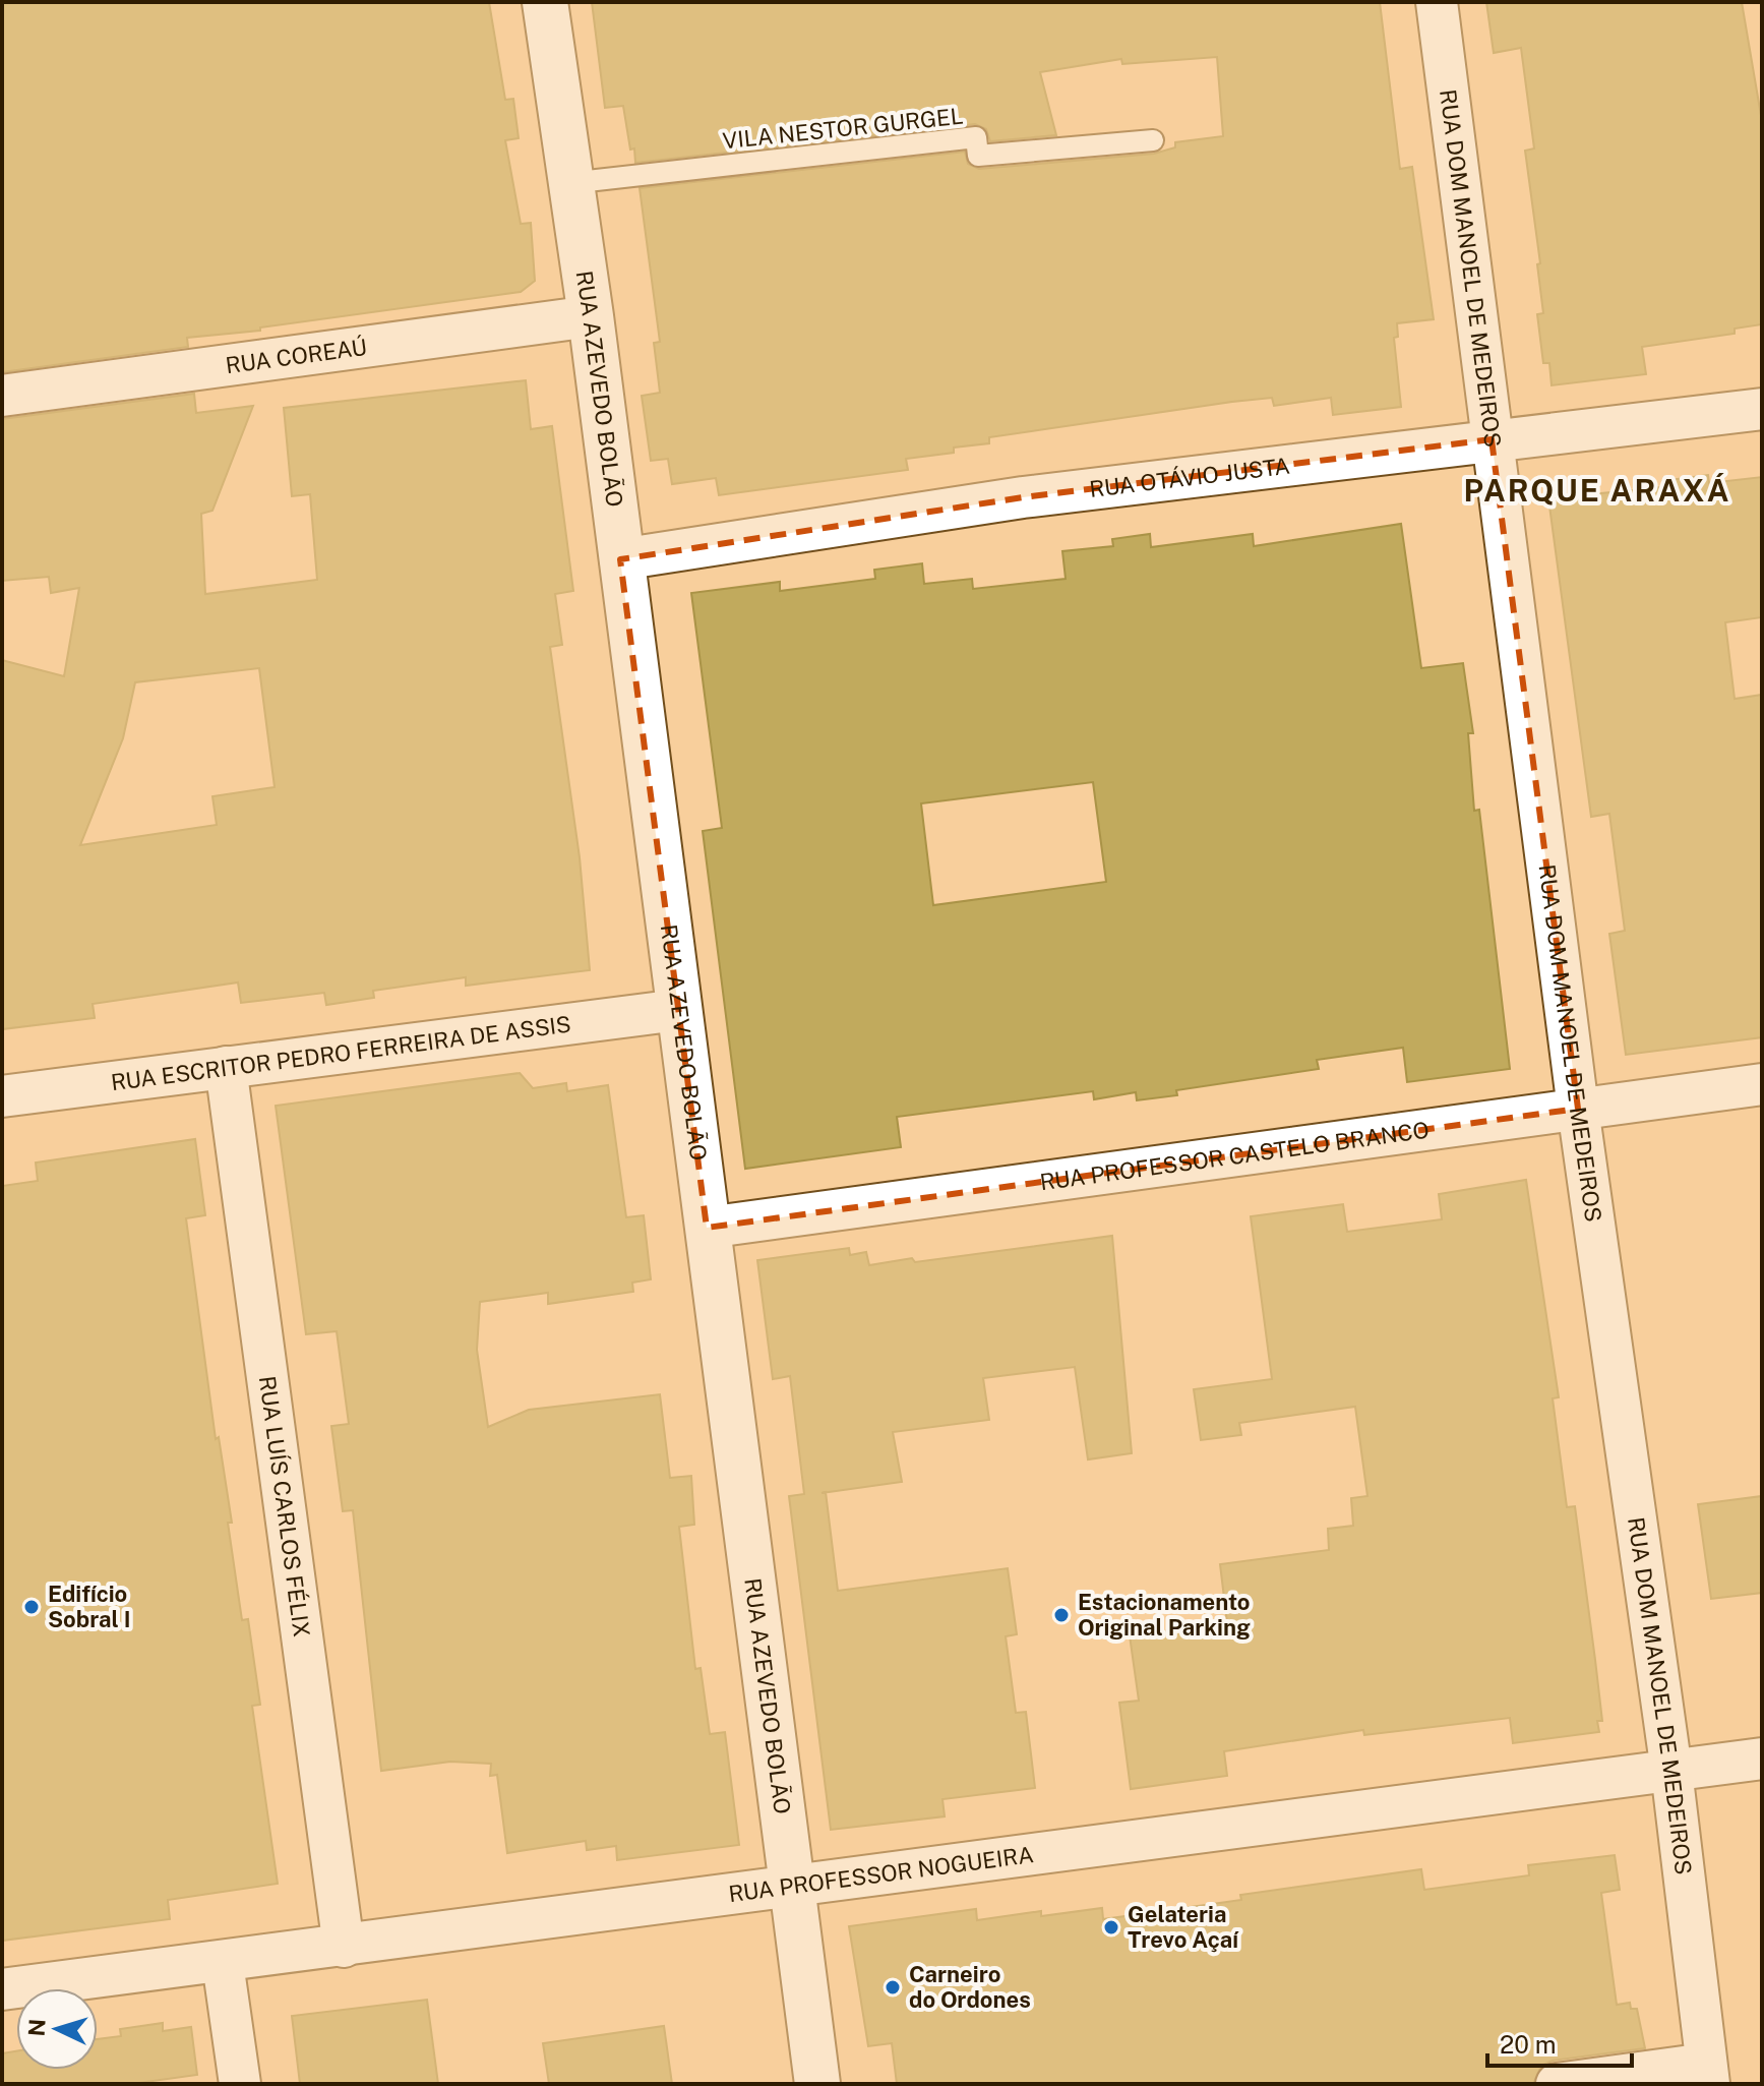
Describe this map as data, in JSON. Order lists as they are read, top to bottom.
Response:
{
  "streets": {
    "street": [
      "RUA DOM MANOEL DE MEDEIROS",
      "RUA COREAÚ",
      "RUA AZEVEDO BOLÃO",
      "RUA OTÁVIO JUSTA",
      "RUA ESCRITOR PEDRO FERREIRA DE ASSIS",
      "RUA PROFESSOR CASTELO BRANCO",
      "RUA LUÍS CARLOS FÉLIX",
      "RUA PROFESSOR NOGUEIRA"
    ],
    "lane": ["VILA NESTOR GURGEL"]
  },
  "crossings": [
    ["VILA NESTOR GURGEL", "RUA AZEVEDO BOLÃO"],
    ["RUA DOM MANOEL DE MEDEIROS", "RUA OTÁVIO JUSTA"],
    ["RUA DOM MANOEL DE MEDEIROS", "RUA PROFESSOR CASTELO BRANCO"],
    ["RUA DOM MANOEL DE MEDEIROS", "RUA PROFESSOR NOGUEIRA"],
    ["RUA COREAÚ", "RUA AZEVEDO BOLÃO"],
    ["RUA AZEVEDO BOLÃO", "RUA OTÁVIO JUSTA"],
    ["RUA AZEVEDO BOLÃO", "RUA ESCRITOR PEDRO FERREIRA DE ASSIS"],
    ["RUA AZEVEDO BOLÃO", "RUA PROFESSOR CASTELO BRANCO"],
    ["RUA AZEVEDO BOLÃO", "RUA PROFESSOR NOGUEIRA"],
    ["RUA ESCRITOR PEDRO FERREIRA DE ASSIS", "RUA LUÍS CARLOS FÉLIX"],
    ["RUA LUÍS CARLOS FÉLIX", "RUA PROFESSOR NOGUEIRA"]
  ],
  "districts": ["PARQUE ARAXÁ"],
  "places": [
    "Edifício Sobral I",
    "Estacionamento Original Parking",
    "Gelateria Trevo Açaí",
    "Carneiro do Ordones"
  ],
  "scale_bar": "20 m",
  "north": "left"
}
